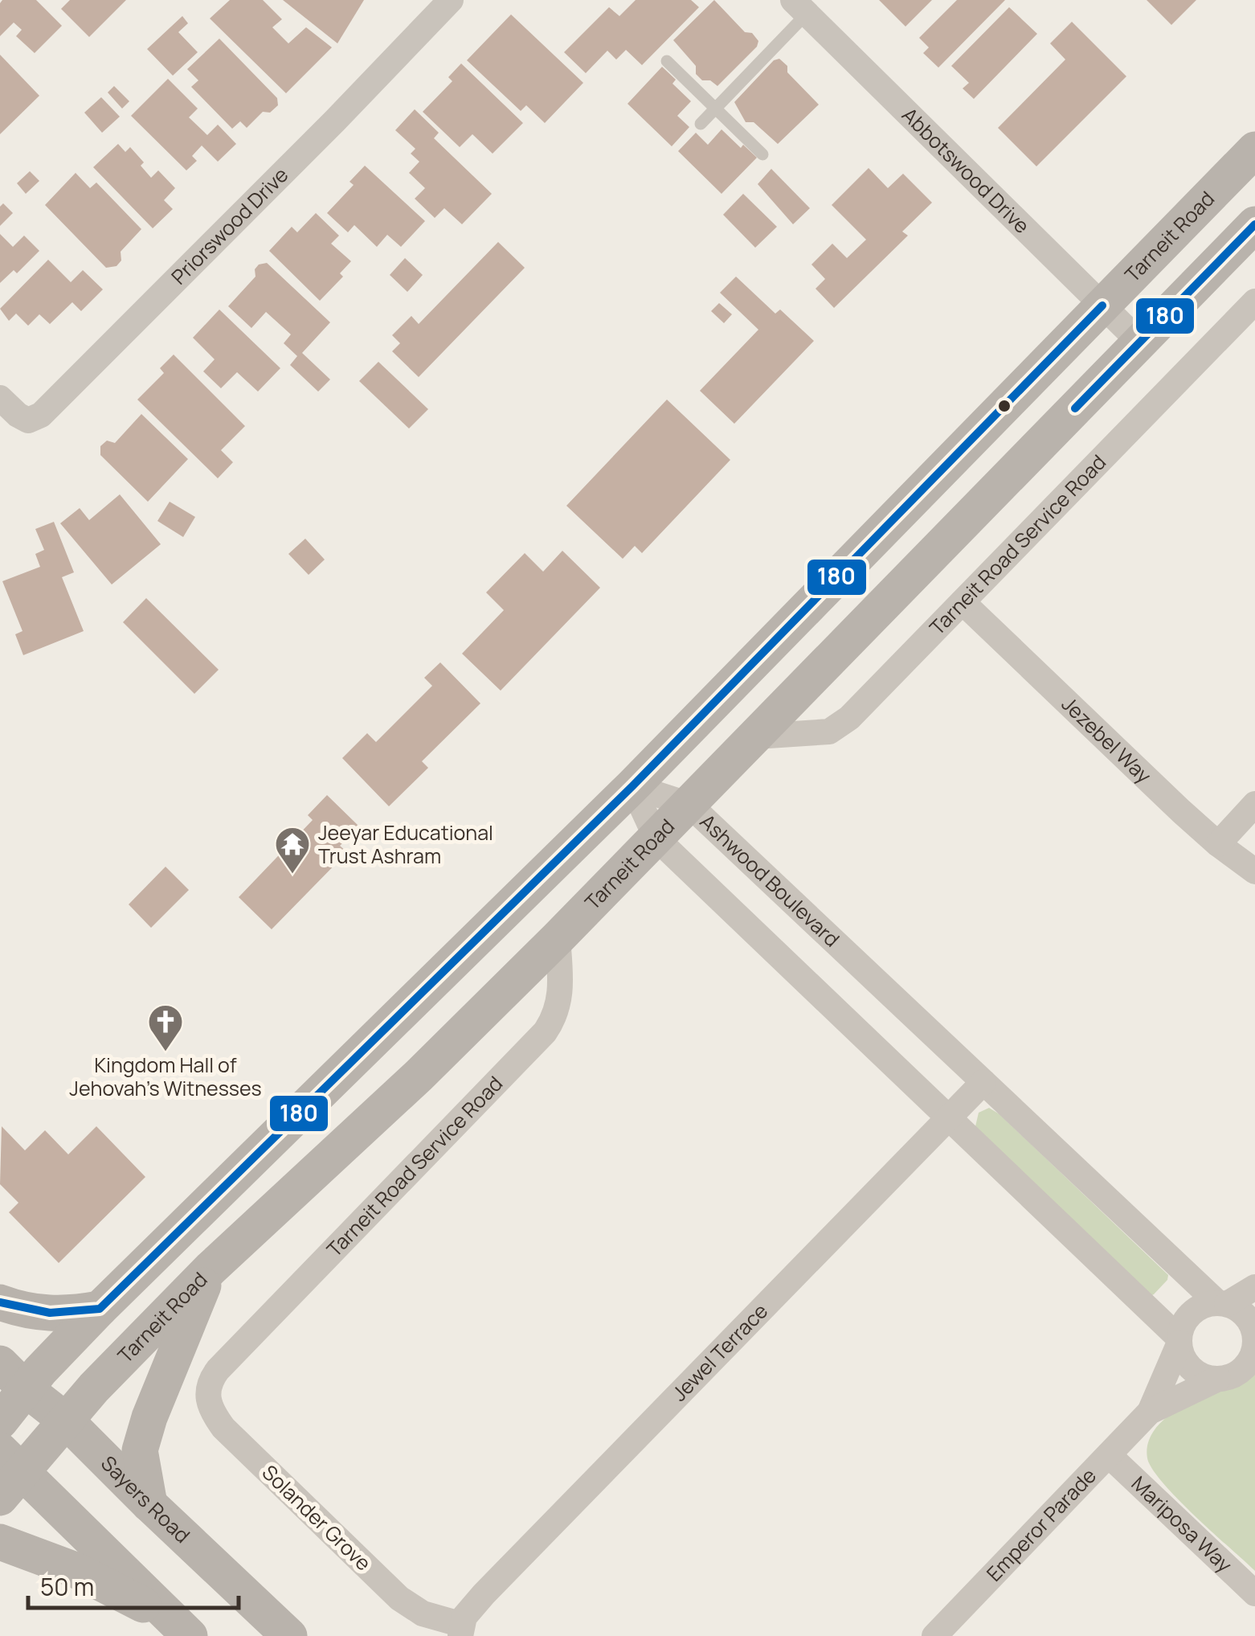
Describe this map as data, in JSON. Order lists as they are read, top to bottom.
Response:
{
  "streets": {
    "main road": ["Tarneit Road", "Sayers Road"],
    "street": [
      "Abbotswood Drive",
      "Priorswood Drive",
      "Tarneit Road Service Road",
      "Jezebel Way",
      "Ashwood Boulevard",
      "Jewel Terrace",
      "Solander Grove",
      "Emperor Parade",
      "Mariposa Way"
    ]
  },
  "crossings": [
    ["Abbotswood Drive", "Tarneit Road"],
    ["Tarneit Road", "Tarneit Road Service Road"],
    ["Tarneit Road", "Ashwood Boulevard"],
    ["Tarneit Road", "Sayers Road"],
    ["Tarneit Road Service Road", "Jezebel Way"],
    ["Tarneit Road Service Road", "Solander Grove"],
    ["Ashwood Boulevard", "Jewel Terrace"],
    ["Ashwood Boulevard", "Emperor Parade"],
    ["Jewel Terrace", "Solander Grove"],
    ["Emperor Parade", "Mariposa Way"]
  ],
  "places": {
    "temple": ["Jeeyar Educational Trust Ashram"],
    "church": ["Kingdom Hall of Jehovah's Witnesses"]
  },
  "lines": ["transit line 180"],
  "scale_bar": "50 m"
}
